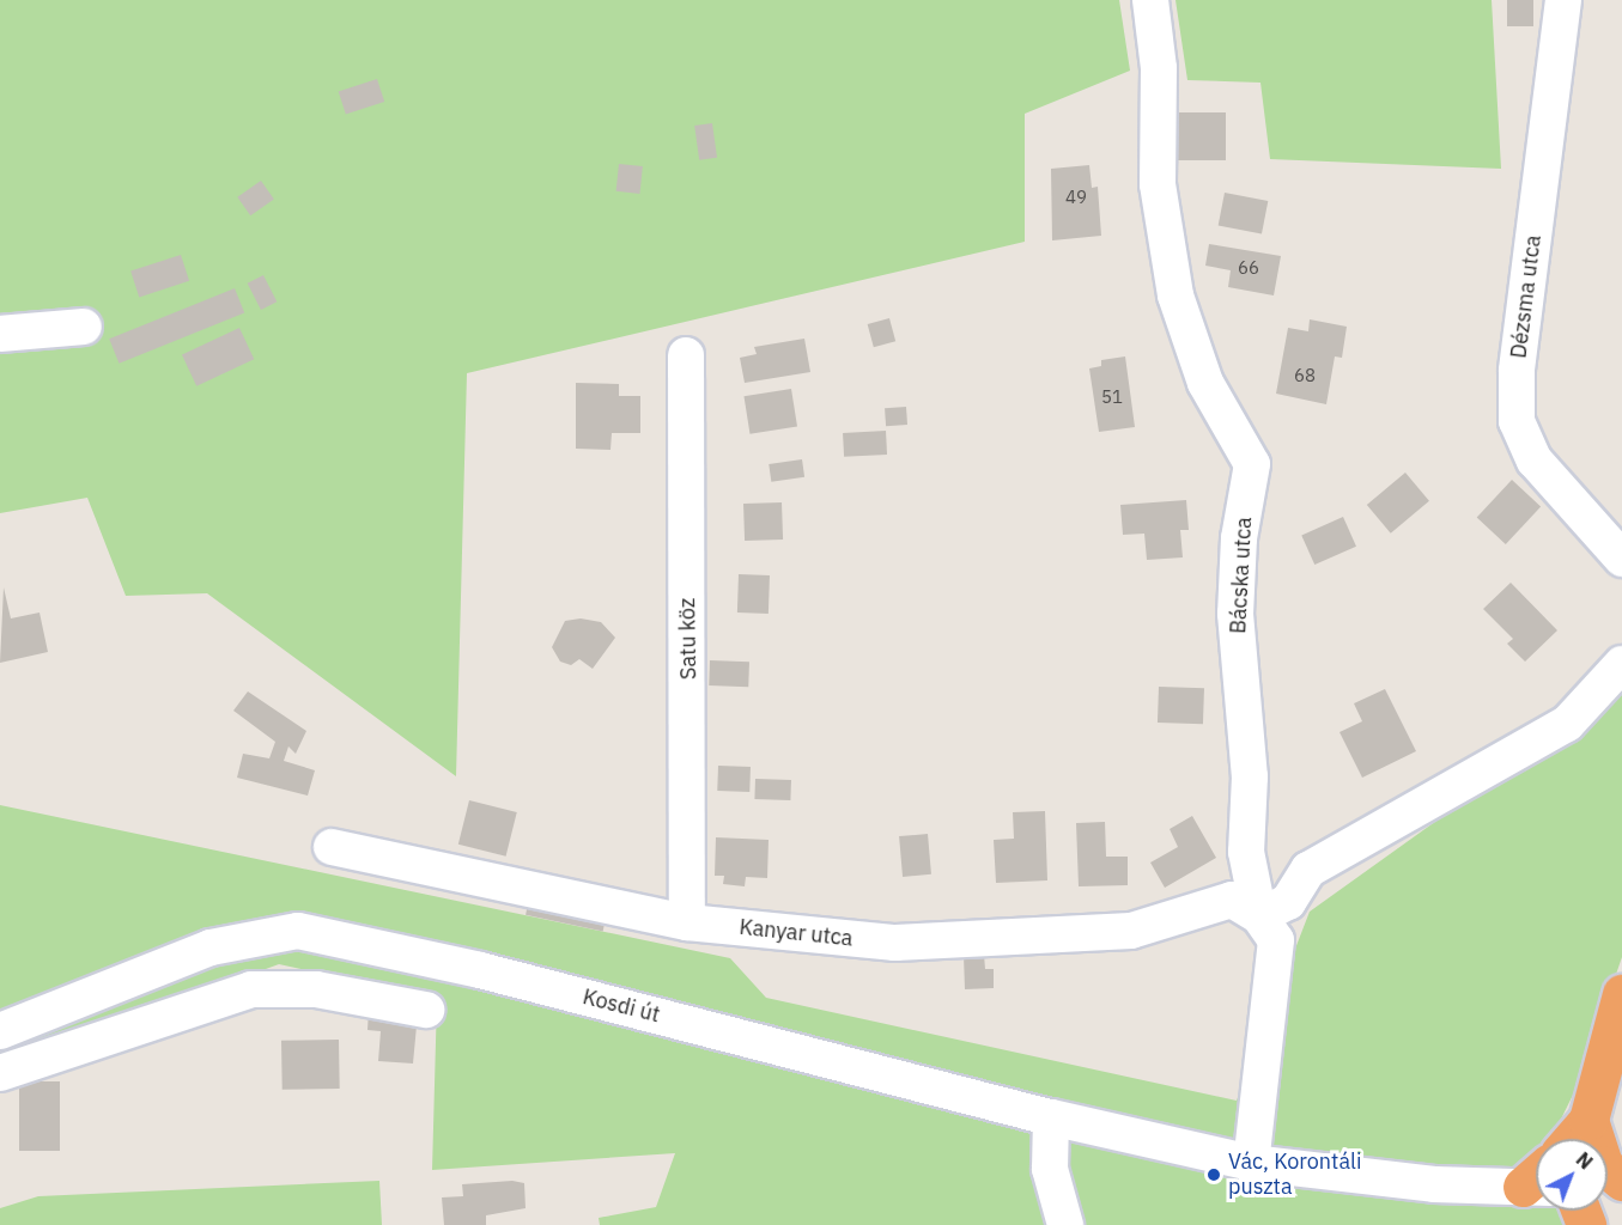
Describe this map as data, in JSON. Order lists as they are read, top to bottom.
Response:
{
  "streets": {
    "street": [
      "Dézsma utca",
      "Bácska utca",
      "Satu köz",
      "Kanyar utca",
      "Kosdi út"
    ]
  },
  "crossings": [
    ["Bácska utca", "Kanyar utca"],
    ["Bácska utca", "Kosdi út"],
    ["Satu köz", "Kanyar utca"]
  ],
  "places": ["Vác, Korontáli puszta"],
  "house_numbers": [
    "49",
    "66",
    "68",
    "51"
  ],
  "north": "top right"
}
